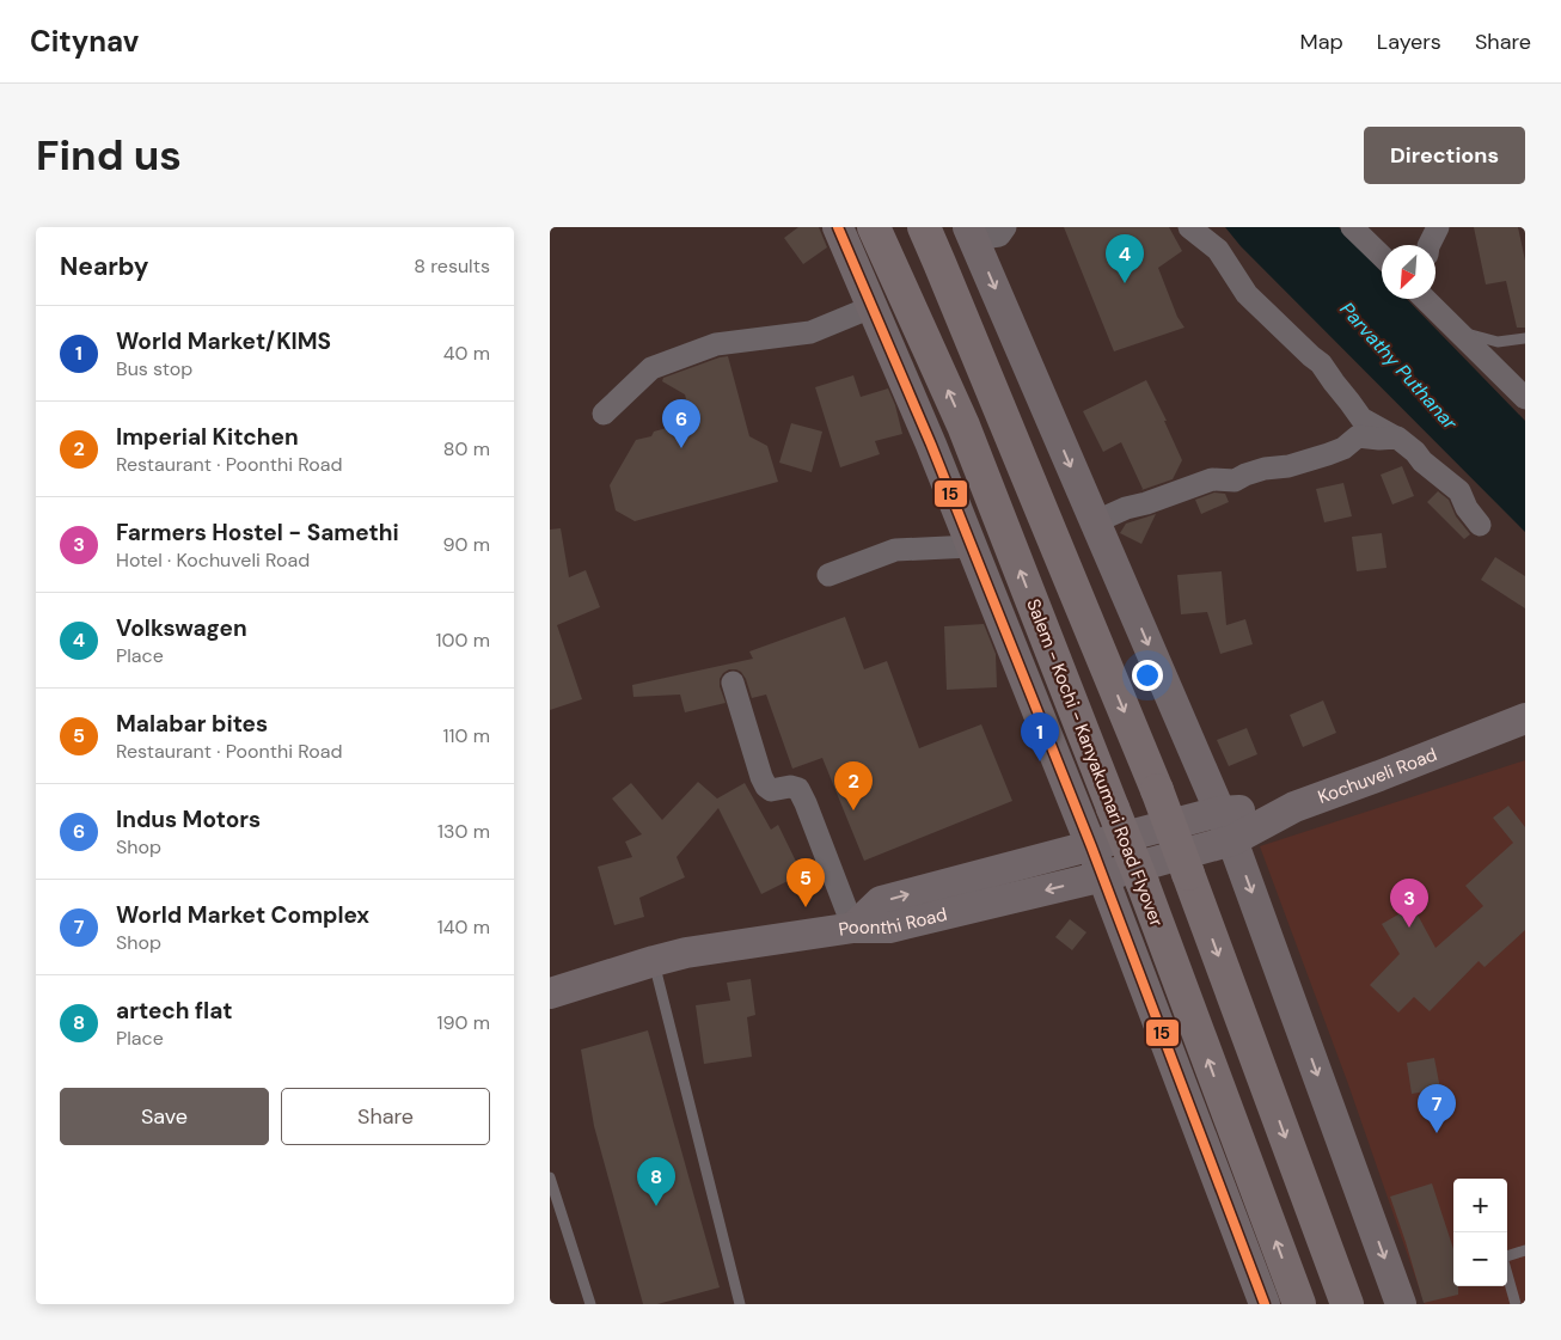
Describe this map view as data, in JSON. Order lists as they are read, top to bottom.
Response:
{
  "streets": {
    "highway": ["Salem - Kochi - Kanyakumari Road Flyover"],
    "street": ["Kochuveli Road", "Poonthi Road"]
  },
  "crossings": [
    ["Kochuveli Road", "Poonthi Road"]
  ],
  "water": ["Parvathy Puthanar"],
  "lines": ["transit line 15"],
  "north": "bottom left",
  "page": {
    "header": "Citynav",
    "nav": ["Map", "Layers", "Share"],
    "buttons": [
      "Directions",
      ["Save", "Share"]
    ],
    "title": "Find us",
    "heading": ["Nearby", "8 results"],
    "pins": [
      "4",
      "6",
      "1",
      "2",
      "5",
      "3",
      "7",
      "8"
    ],
    "list": [
      {
        "mark": "1",
        "name": "World Market/KIMS",
        "note": "Bus stop",
        "value": "40 m"
      },
      {
        "mark": "2",
        "name": "Imperial Kitchen",
        "note": "Restaurant · Poonthi Road",
        "value": "80 m"
      },
      {
        "mark": "3",
        "name": "Farmers Hostel - Samethi",
        "note": "Hotel · Kochuveli Road",
        "value": "90 m"
      },
      {
        "mark": "4",
        "name": "Volkswagen",
        "note": "Place",
        "value": "100 m"
      },
      {
        "mark": "5",
        "name": "Malabar bites",
        "note": "Restaurant · Poonthi Road",
        "value": "110 m"
      },
      {
        "mark": "6",
        "name": "Indus Motors",
        "note": "Shop",
        "value": "130 m"
      },
      {
        "mark": "7",
        "name": "World Market Complex",
        "note": "Shop",
        "value": "140 m"
      },
      {
        "mark": "8",
        "name": "artech flat",
        "note": "Place",
        "value": "190 m"
      }
    ],
    "map_buttons": ["+", "−"]
  }
}
